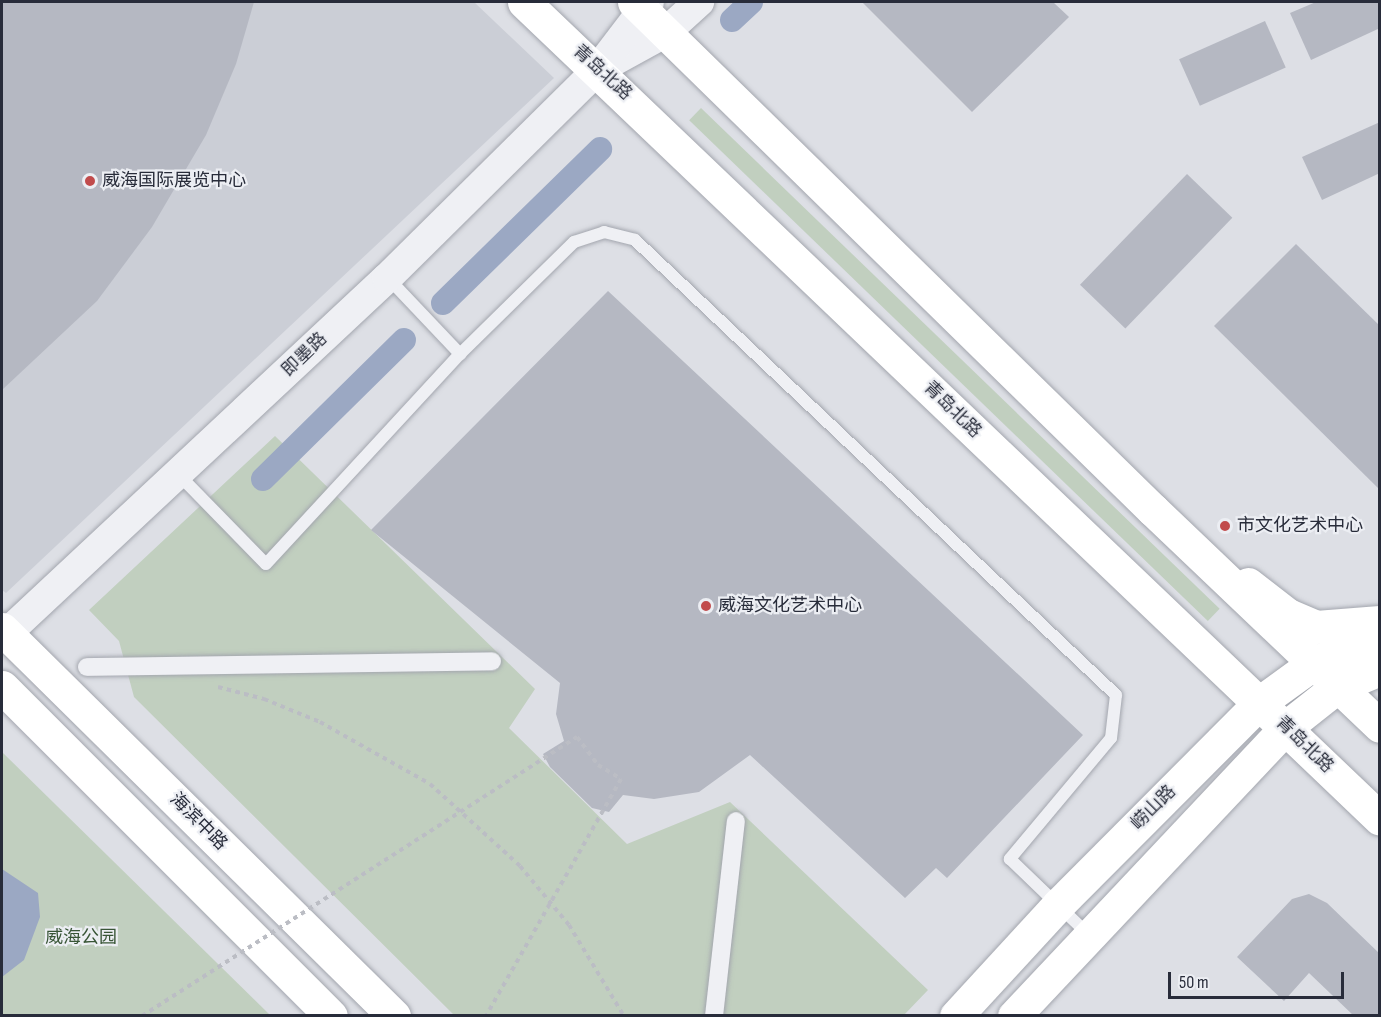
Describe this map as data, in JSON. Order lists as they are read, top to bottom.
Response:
{
  "streets": {
    "main road": ["青岛北路", "崂山路", "海滨中路"],
    "street": ["即墨路"]
  },
  "crossings": [
    ["青岛北路", "即墨路"],
    ["青岛北路", "崂山路"],
    ["即墨路", "海滨中路"]
  ],
  "parks": ["威海公园"],
  "places": ["威海国际展览中心", "市文化艺术中心", "威海文化艺术中心"],
  "scale_bar": "50 m"
}
